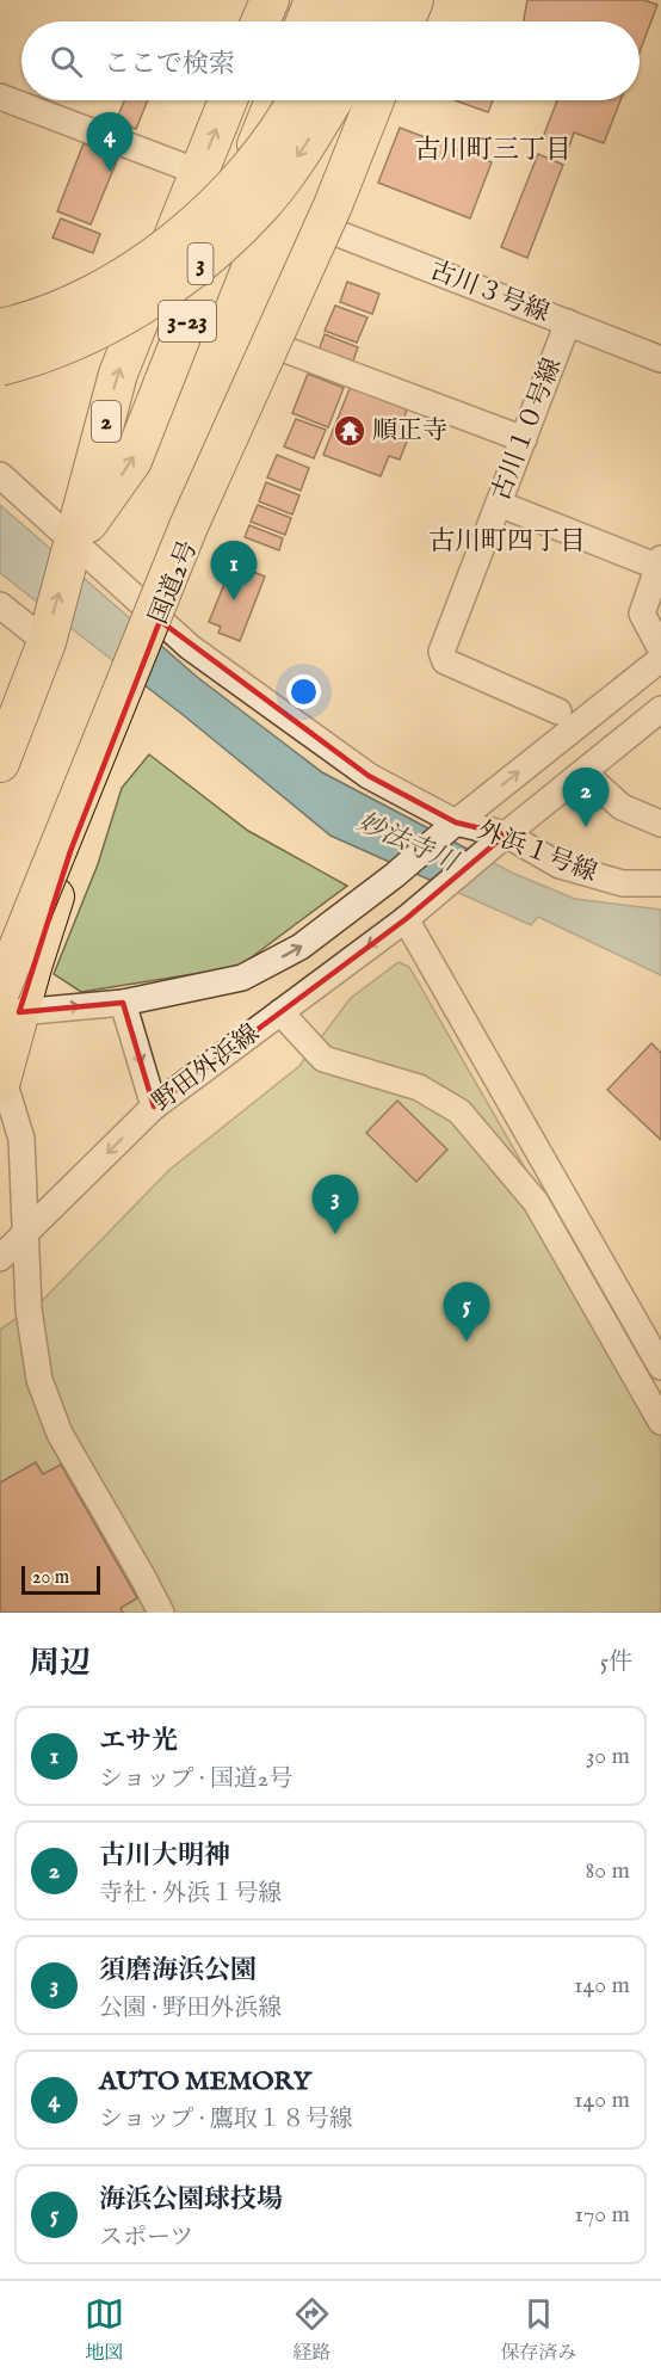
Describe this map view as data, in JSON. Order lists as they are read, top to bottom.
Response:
{
  "streets": {
    "highway": [
      "3",
      "3-23",
      "2",
      "国道2号"
    ],
    "street": [
      "古川３号線",
      "古川１０号線",
      "外浜１号線",
      "野田外浜線"
    ]
  },
  "crossings": [
    ["古川３号線", "古川１０号線"],
    ["古川３号線", "国道2号"],
    ["3-23", "2"],
    ["3-23", "外浜１号線"],
    ["2", "外浜１号線"],
    ["国道2号", "外浜１号線"],
    ["外浜１号線", "野田外浜線"]
  ],
  "districts": ["古川町三丁目", "古川町四丁目"],
  "water": ["妙法寺川"],
  "places": {
    "temple": ["順正寺"]
  },
  "scale_bar": "20 m",
  "page": {
    "search": "ここで検索",
    "pins": [
      "4",
      "1",
      "2",
      "3",
      "5"
    ],
    "scale": "20 m",
    "heading": ["周辺", "5件"],
    "list": [
      {
        "mark": "1",
        "name": "エサ光",
        "note": "ショップ · 国道2号",
        "value": "30 m"
      },
      {
        "mark": "2",
        "name": "古川大明神",
        "note": "寺社 · 外浜１号線",
        "value": "80 m"
      },
      {
        "mark": "3",
        "name": "須磨海浜公園",
        "note": "公園 · 野田外浜線",
        "value": "140 m"
      },
      {
        "mark": "4",
        "name": "AUTO MEMORY",
        "note": "ショップ · 鷹取１８号線",
        "value": "140 m"
      },
      {
        "mark": "5",
        "name": "海浜公園球技場",
        "note": "スポーツ",
        "value": "170 m"
      }
    ],
    "nav": ["地図", "経路", "保存済み"]
  }
}
